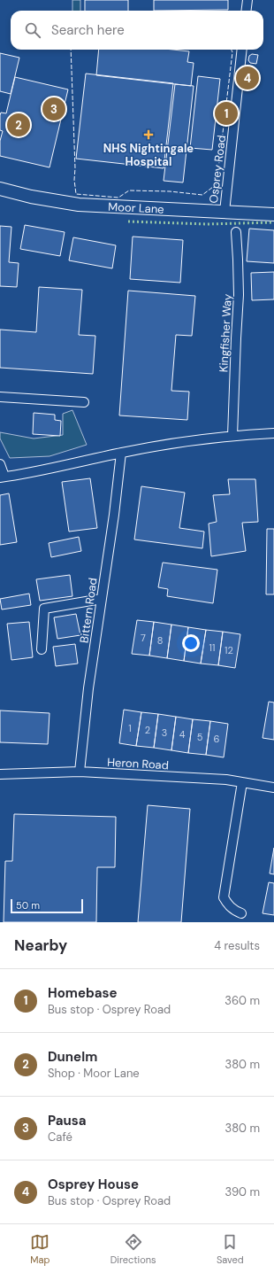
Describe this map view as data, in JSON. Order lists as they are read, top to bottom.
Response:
{
  "streets": {
    "main road": ["Moor Lane"],
    "street": [
      "Osprey Road",
      "Kingfisher Way",
      "Bittern Road",
      "Heron Road"
    ]
  },
  "crossings": [
    ["Osprey Road", "Moor Lane"],
    ["Bittern Road", "Heron Road"]
  ],
  "places": {
    "health": ["NHS Nightingale Hospital"]
  },
  "house_numbers": [
    "7",
    "8",
    "11",
    "12",
    "1",
    "2",
    "3",
    "4",
    "5",
    "6"
  ],
  "scale_bar": "50 m",
  "page": {
    "search": "Search here",
    "pins": [
      "4",
      "3",
      "1",
      "2"
    ],
    "scale": "50 m",
    "heading": ["Nearby", "4 results"],
    "list": [
      {
        "mark": "1",
        "name": "Homebase",
        "note": "Bus stop · Osprey Road",
        "value": "360 m"
      },
      {
        "mark": "2",
        "name": "Dunelm",
        "note": "Shop · Moor Lane",
        "value": "380 m"
      },
      {
        "mark": "3",
        "name": "Pausa",
        "note": "Café",
        "value": "380 m"
      },
      {
        "mark": "4",
        "name": "Osprey House",
        "note": "Bus stop · Osprey Road",
        "value": "390 m"
      }
    ],
    "nav": ["Map", "Directions", "Saved"]
  }
}
